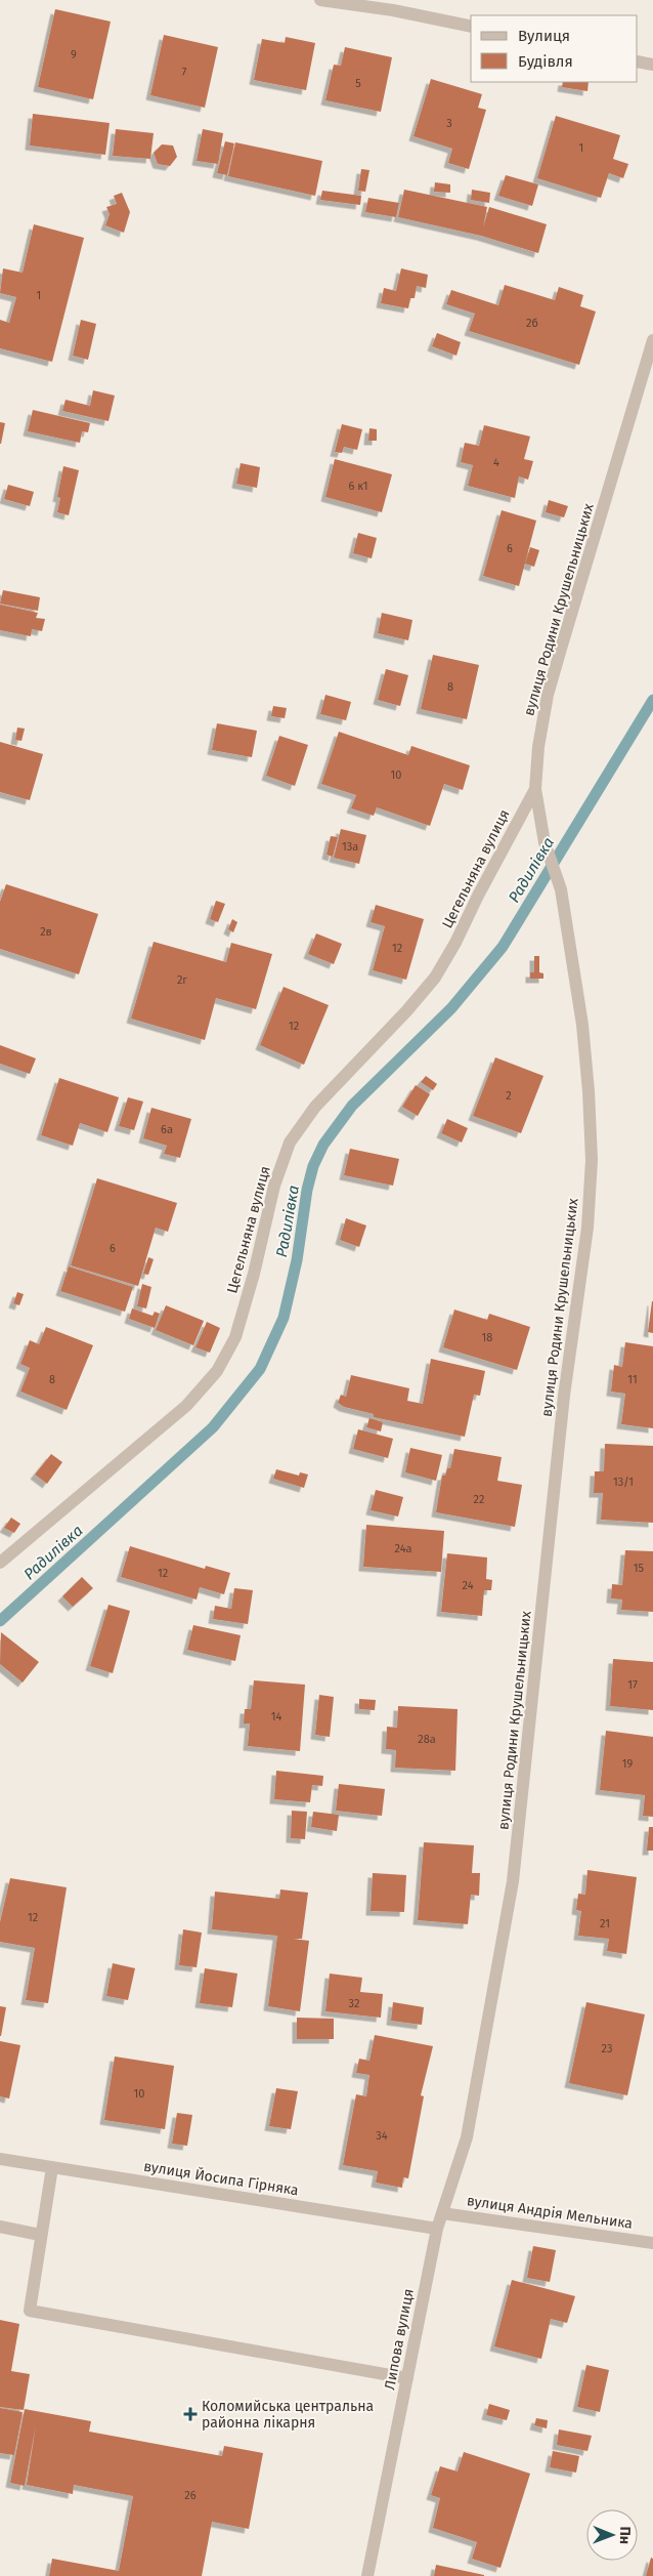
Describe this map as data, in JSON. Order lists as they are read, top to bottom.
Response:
{
  "streets": {
    "street": [
      "вулиця Родини Крушельницьких",
      "Цегельняна вулиця",
      "вулиця Йосипа Гірняка",
      "вулиця Андрія Мельника",
      "Липова вулиця"
    ]
  },
  "crossings": [
    ["вулиця Родини Крушельницьких", "Цегельняна вулиця"],
    ["вулиця Родини Крушельницьких", "вулиця Йосипа Гірняка"],
    ["вулиця Родини Крушельницьких", "вулиця Андрія Мельника"],
    ["вулиця Родини Крушельницьких", "Липова вулиця"],
    ["вулиця Йосипа Гірняка", "Липова вулиця"]
  ],
  "water": ["Радилівка"],
  "places": {
    "health": ["Коломийська центральна районна лікарня"]
  },
  "house_numbers": [
    "9",
    "7",
    "5",
    "3",
    "1",
    "1",
    "2б",
    "4",
    "6 к1",
    "6",
    "8",
    "10",
    "13а",
    "2в",
    "12",
    "2г",
    "12",
    "2",
    "6а",
    "6",
    "18",
    "8",
    "11",
    "13/1",
    "22",
    "24а",
    "15",
    "12",
    "24",
    "17",
    "14",
    "28а",
    "19",
    "12",
    "21",
    "32",
    "23",
    "10",
    "34",
    "26"
  ],
  "legend": ["Вулиця", "Будівля"],
  "north": "right"
}
